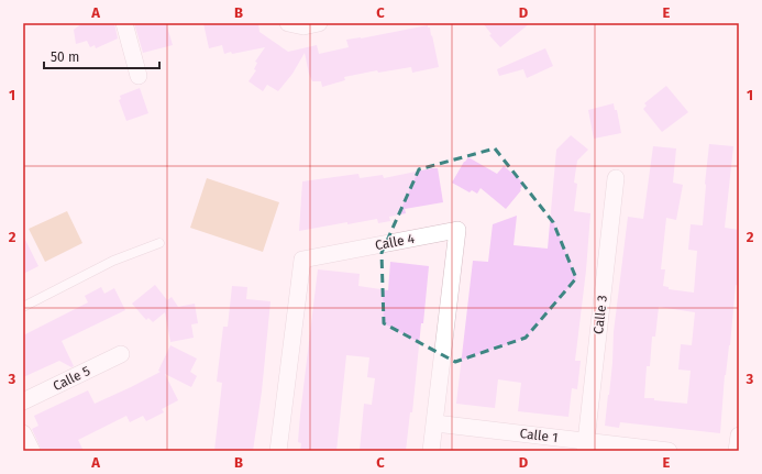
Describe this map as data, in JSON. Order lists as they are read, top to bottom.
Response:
{
  "streets": {
    "street": [
      "Calle 4",
      "Calle 3",
      "Calle 5",
      "Calle 1"
    ]
  },
  "crossings": [
    ["Calle 4", "Calle 1"],
    ["Calle 3", "Calle 1"]
  ],
  "scale_bar": "50 m",
  "grid": {
    "columns": [
      "A",
      "B",
      "C",
      "D",
      "E"
    ],
    "rows": ["1", "2", "3"]
  }
}
